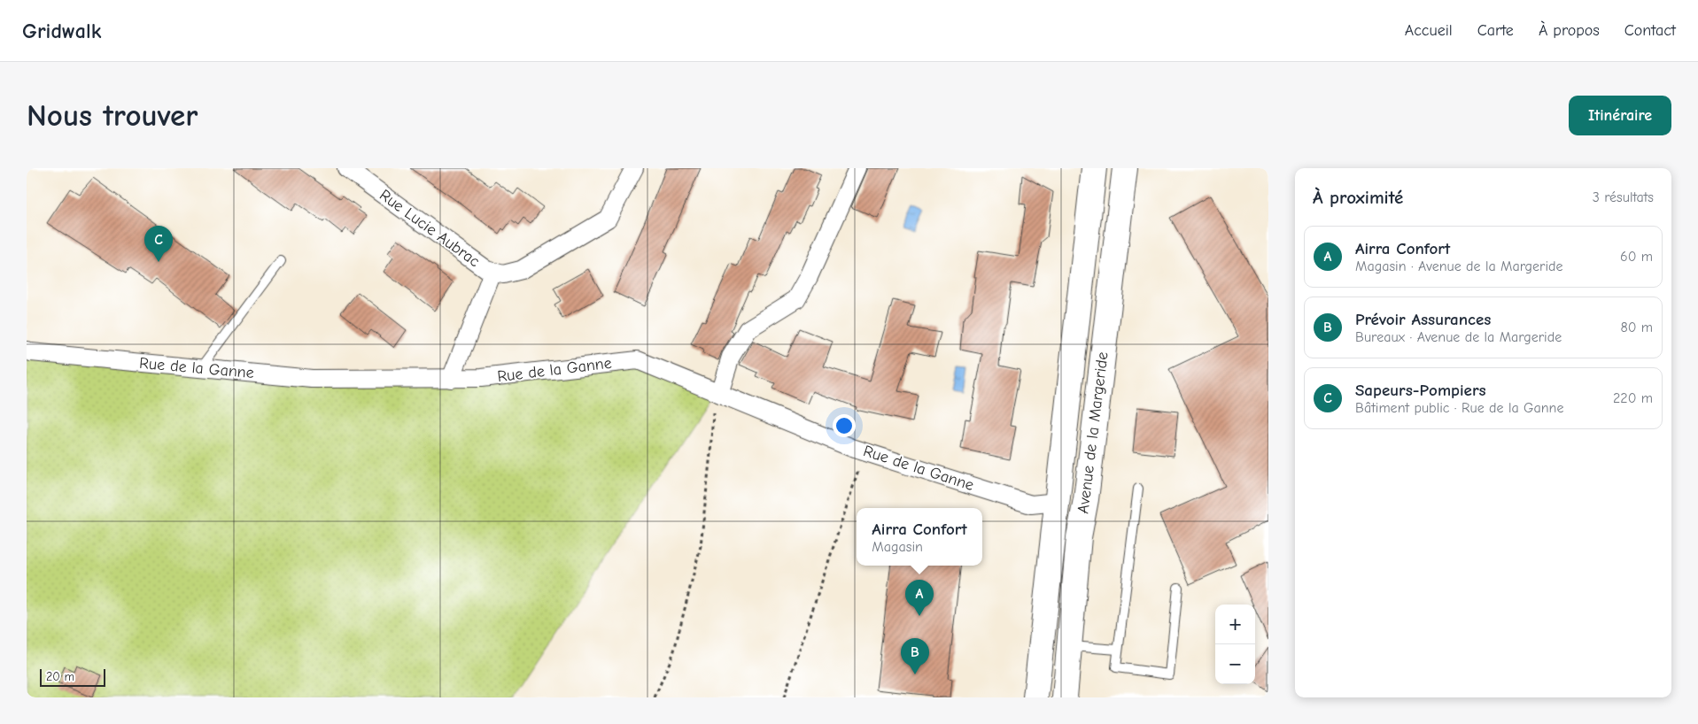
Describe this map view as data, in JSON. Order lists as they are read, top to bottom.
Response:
{
  "streets": {
    "main road": ["Avenue de la Margeride"],
    "street": ["Rue Lucie Aubrac", "Rue de la Ganne"]
  },
  "crossings": [
    ["Rue de la Ganne", "Avenue de la Margeride"]
  ],
  "scale_bar": "20 m",
  "page": {
    "header": "Gridwalk",
    "nav": [
      "Accueil",
      "Carte",
      "À propos",
      "Contact"
    ],
    "buttons": "Itinéraire",
    "title": "Nous trouver",
    "heading": ["À proximité", "3 résultats"],
    "pins": ["C", "A", "B"],
    "list": [
      {
        "mark": "A",
        "name": "Airra Confort",
        "note": "Magasin · Avenue de la Margeride",
        "value": "60 m"
      },
      {
        "mark": "B",
        "name": "Prévoir Assurances",
        "note": "Bureaux · Avenue de la Margeride",
        "value": "80 m"
      },
      {
        "mark": "C",
        "name": "Sapeurs-Pompiers",
        "note": "Bâtiment public · Rue de la Ganne",
        "value": "220 m"
      }
    ],
    "popup": ["Airra Confort", "Magasin"],
    "map_buttons": ["+", "−"],
    "scale": "20 m"
  }
}
